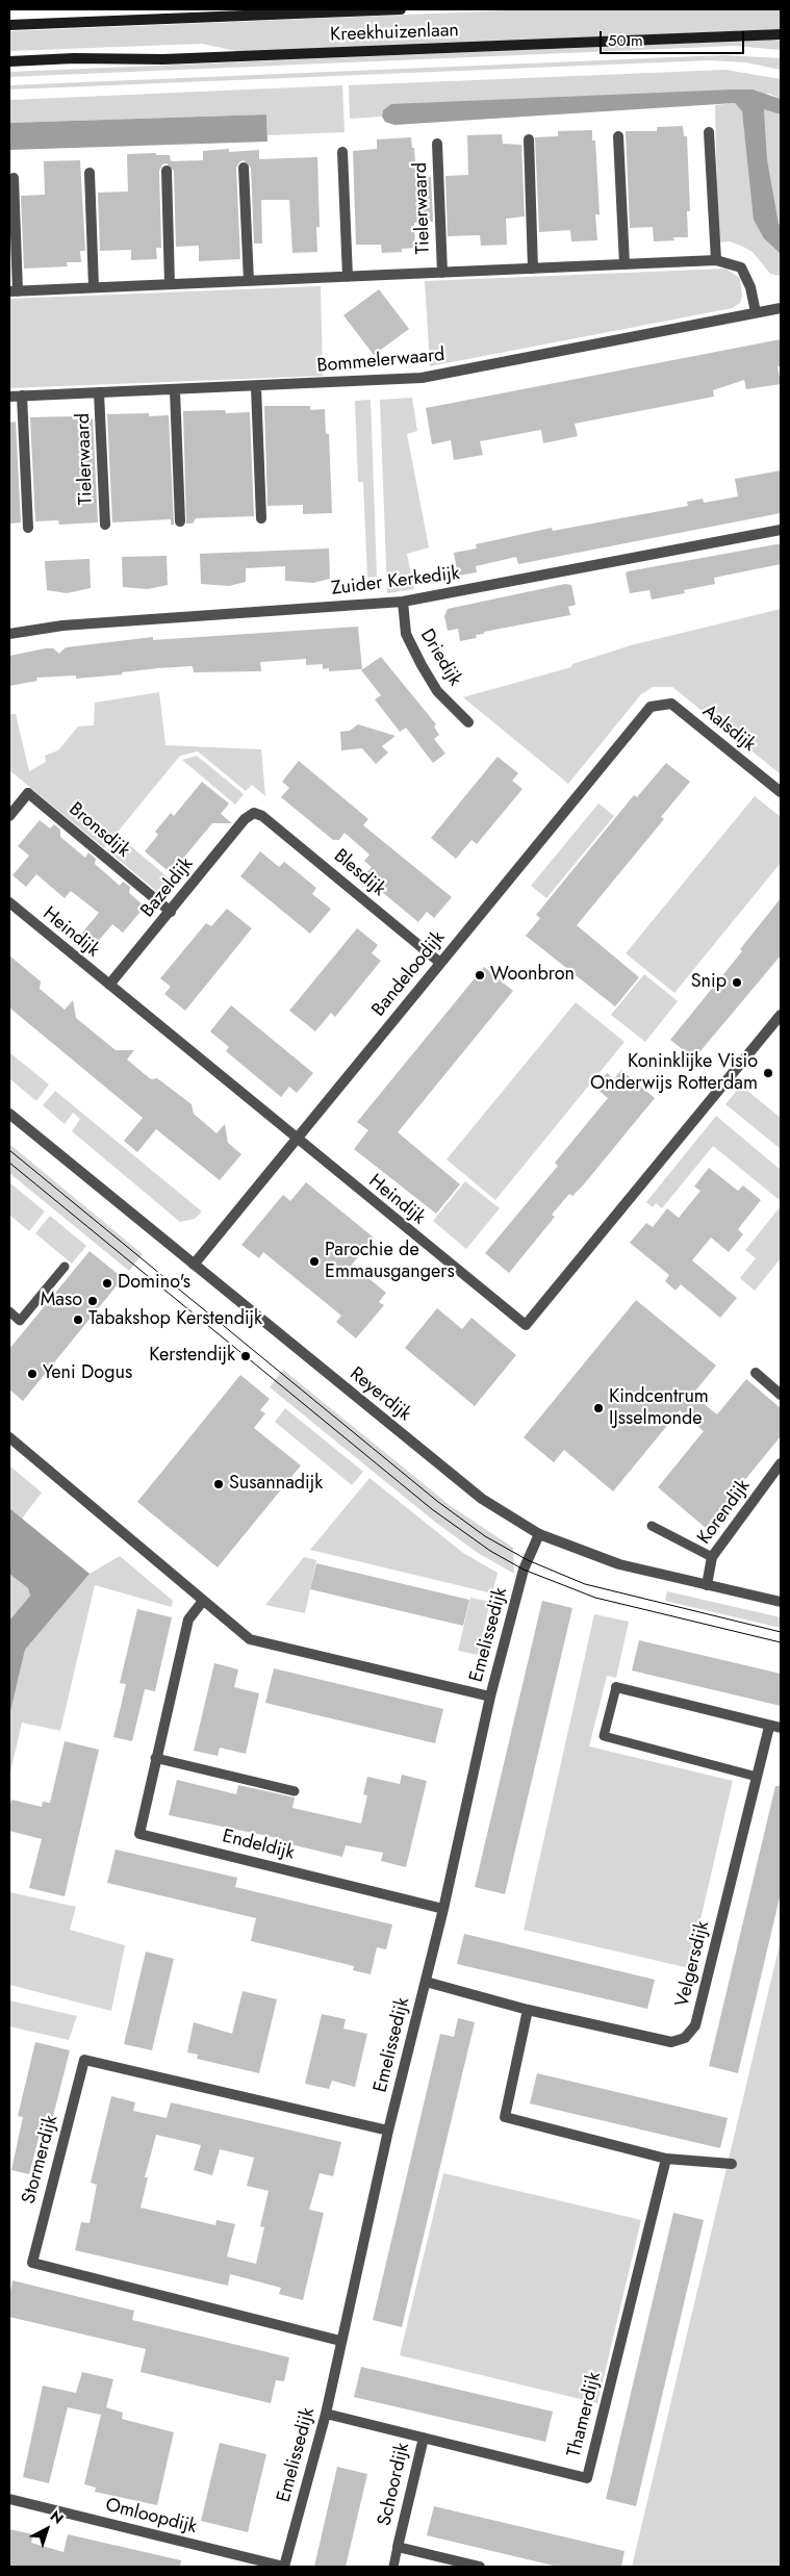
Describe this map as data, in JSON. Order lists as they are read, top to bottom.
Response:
{
  "streets": {
    "main road": ["Kreekhuizenlaan"],
    "street": [
      "Tielerwaard",
      "Bommelerwaard",
      "Zuider Kerkedijk",
      "Driedijk",
      "Aalsdijk",
      "Bronsdijk",
      "Blesdijk",
      "Bazeldijk",
      "Heindijk",
      "Bandeloodijk",
      "Reyerdijk",
      "Korendijk",
      "Emelissedijk",
      "Endeldijk",
      "Velgersdijk",
      "Stormerdijk",
      "Thamerdijk",
      "Schoordijk",
      "Omloopdijk"
    ]
  },
  "crossings": [
    ["Tielerwaard", "Bommelerwaard"],
    ["Zuider Kerkedijk", "Driedijk"],
    ["Aalsdijk", "Bandeloodijk"],
    ["Bronsdijk", "Bazeldijk"],
    ["Blesdijk", "Bazeldijk"],
    ["Blesdijk", "Bandeloodijk"],
    ["Bazeldijk", "Heindijk"],
    ["Heindijk", "Bandeloodijk"],
    ["Bandeloodijk", "Reyerdijk"],
    ["Reyerdijk", "Korendijk"],
    ["Reyerdijk", "Emelissedijk"],
    ["Emelissedijk", "Endeldijk"],
    ["Emelissedijk", "Velgersdijk"],
    ["Emelissedijk", "Stormerdijk"],
    ["Emelissedijk", "Thamerdijk"],
    ["Emelissedijk", "Omloopdijk"],
    ["Thamerdijk", "Schoordijk"]
  ],
  "places": [
    "Woonbron",
    "Snip",
    "Koninklijke Visio Onderwijs Rotterdam",
    "Parochie de Emmausgangers",
    "Domino's",
    "Maso",
    "Tabakshop Kerstendijk",
    "Kerstendijk",
    "Yeni Dogus",
    "Kindcentrum IJsselmonde",
    "Susannadijk"
  ],
  "scale_bar": "50 m",
  "north": "top right"
}
